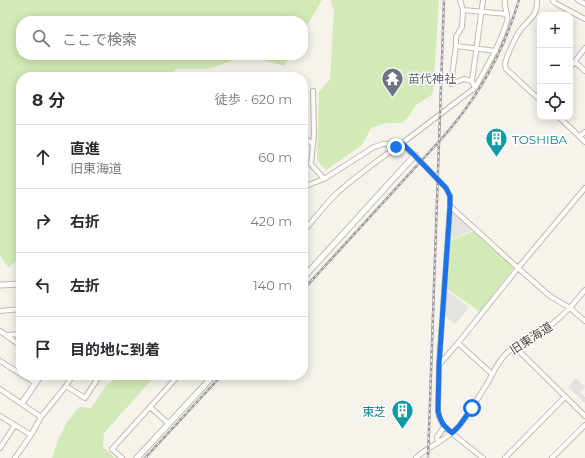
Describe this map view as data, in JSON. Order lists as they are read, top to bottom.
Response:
{
  "streets": {
    "street": ["旧東海道"]
  },
  "places": {
    "temple": ["苗代神社"],
    "building": ["TOSHIBA", "東芝"]
  },
  "page": {
    "map_buttons": ["+", "−"],
    "search": "ここで検索",
    "heading": ["8 分", "徒歩 · 620 m"],
    "list": [
      ["直進", "旧東海道", "60 m"],
      ["右折", "420 m"],
      ["左折", "140 m"],
      "目的地に到着"
    ]
  }
}
